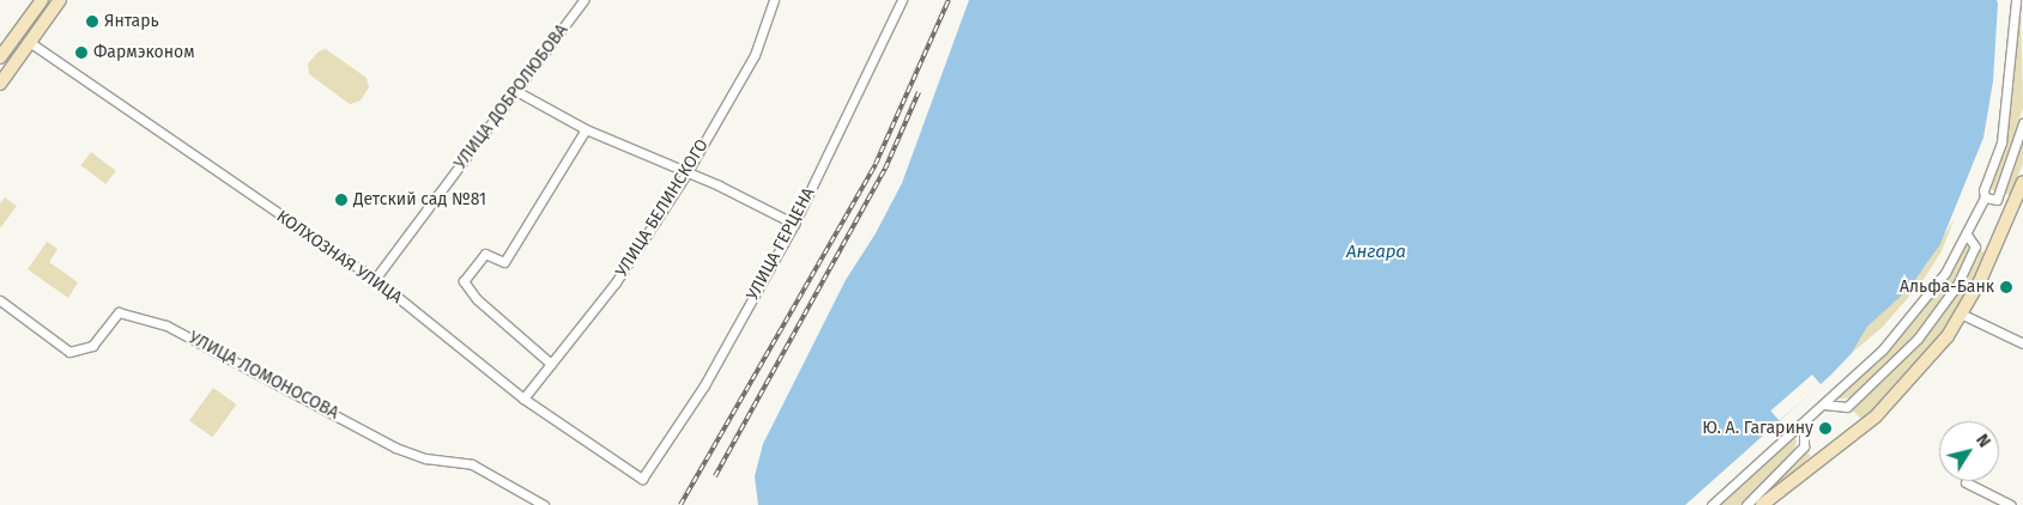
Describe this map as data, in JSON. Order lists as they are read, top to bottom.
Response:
{
  "streets": {
    "street": [
      "УЛИЦА ДОБРОЛЮБОВА",
      "УЛИЦА БЕЛИНСКОГО",
      "УЛИЦА ГЕРЦЕНА",
      "КОЛХОЗНАЯ УЛИЦА",
      "УЛИЦА ЛОМОНОСОВА"
    ]
  },
  "crossings": [
    ["УЛИЦА ДОБРОЛЮБОВА", "КОЛХОЗНАЯ УЛИЦА"],
    ["УЛИЦА БЕЛИНСКОГО", "КОЛХОЗНАЯ УЛИЦА"],
    ["УЛИЦА ГЕРЦЕНА", "КОЛХОЗНАЯ УЛИЦА"]
  ],
  "water": ["Ангара"],
  "places": [
    "Янтарь",
    "Фармэконом",
    "Детский сад №81",
    "Альфа-Банк",
    "Ю. А. Гагарину"
  ],
  "north": "top right"
}
